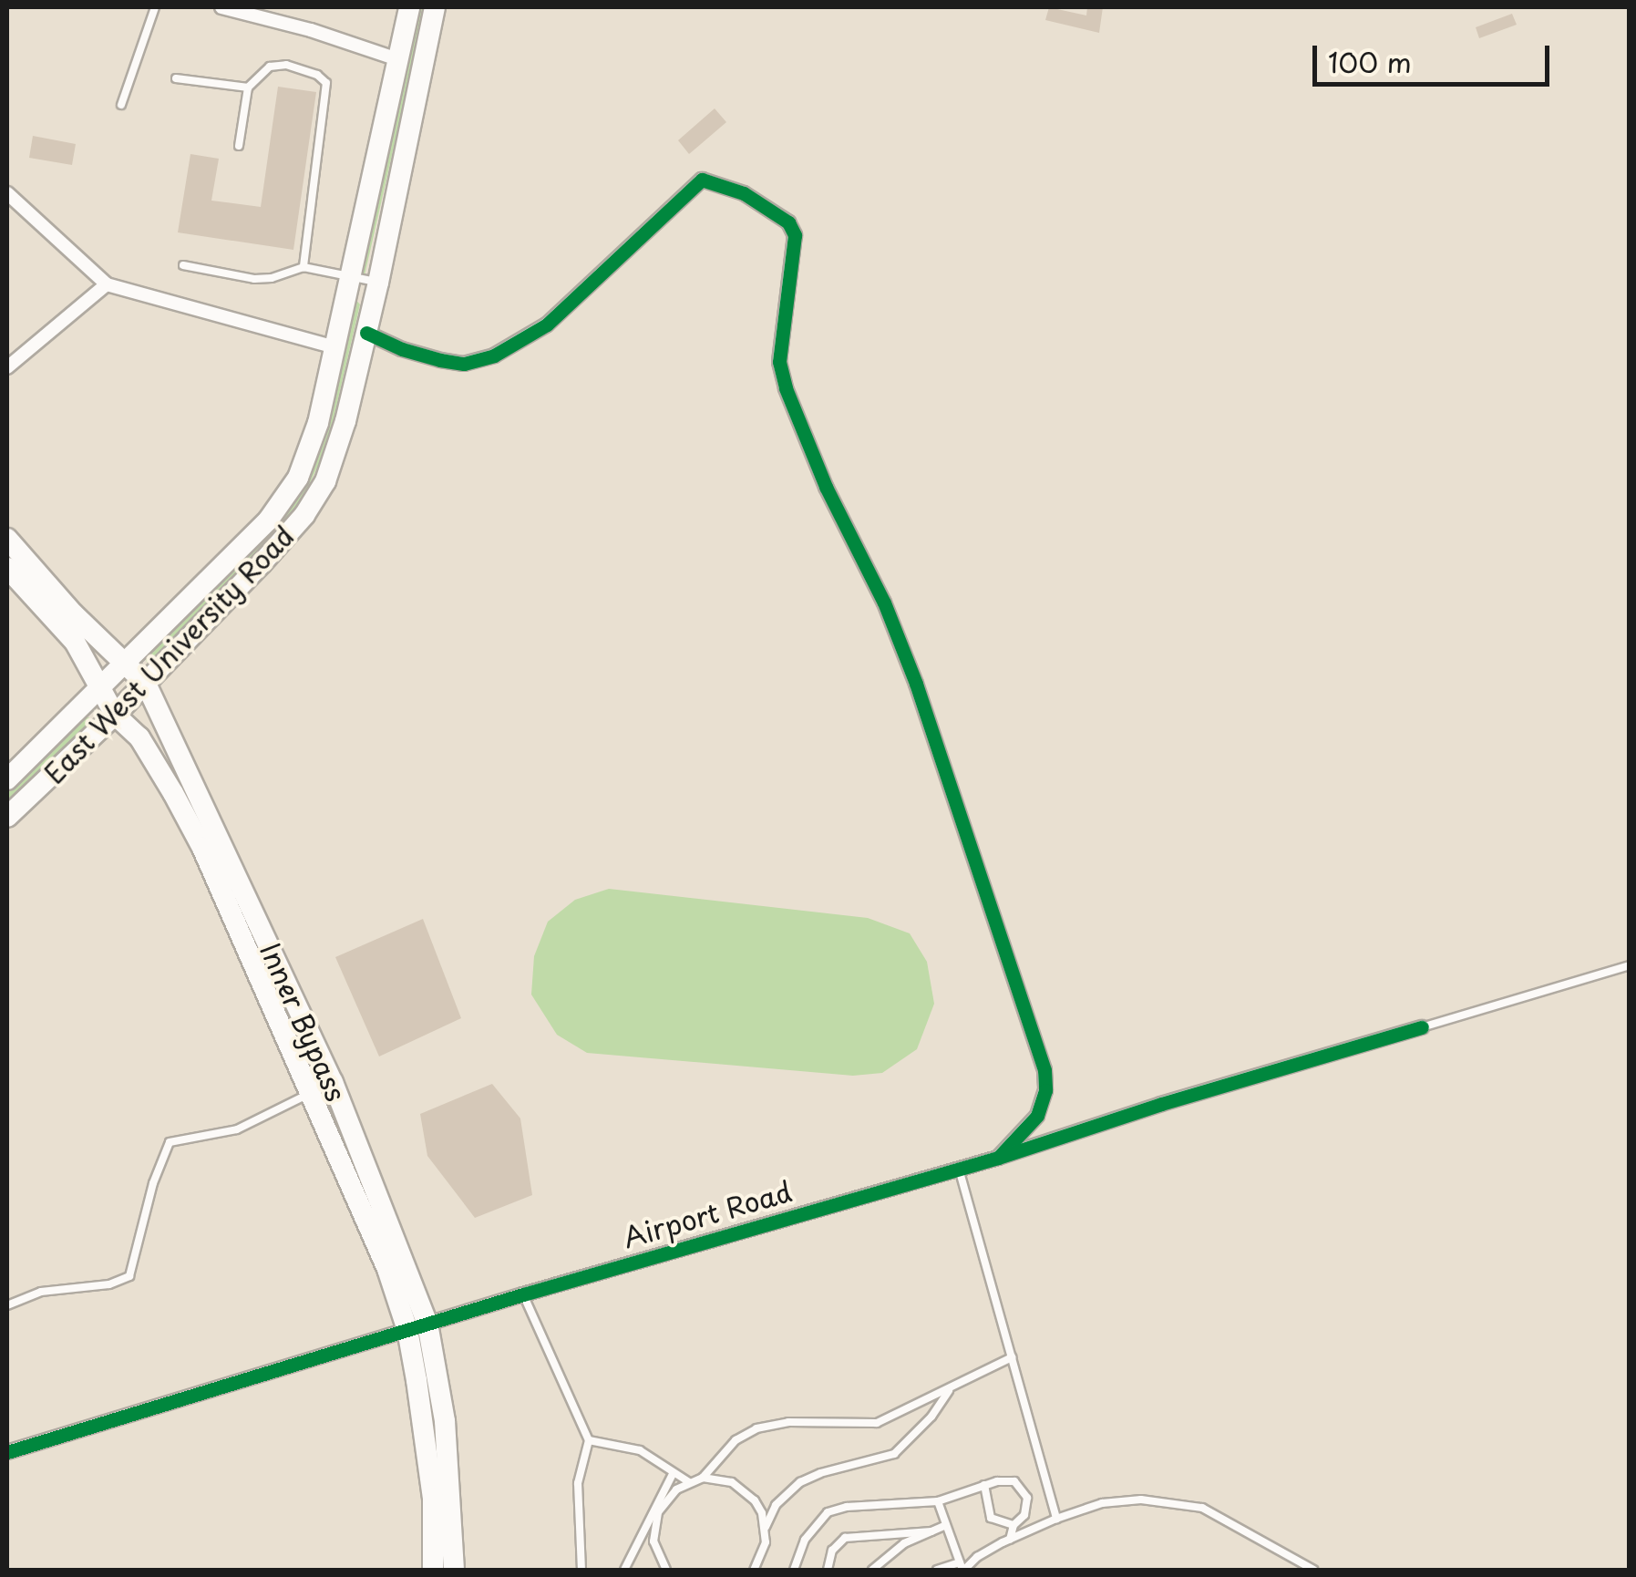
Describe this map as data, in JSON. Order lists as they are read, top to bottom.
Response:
{
  "streets": {
    "main road": ["East West University Road", "Inner Bypass"],
    "street": ["Airport Road"]
  },
  "crossings": [
    ["East West University Road", "Inner Bypass"],
    ["Inner Bypass", "Airport Road"]
  ],
  "scale_bar": "100 m"
}
